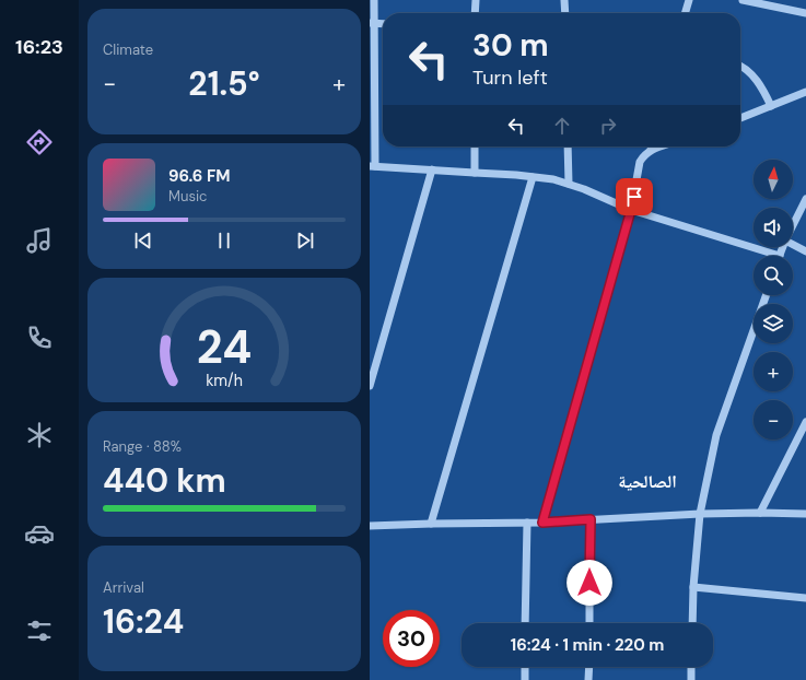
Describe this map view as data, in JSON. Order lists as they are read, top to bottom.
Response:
{
  "districts": ["الصالحية"],
  "north": "top",
  "page": {
    "tabs": "16:23",
    "tile": [
      "Climate",
      ["Range · 88%", "440 km"],
      ["Arrival", "16:24"]
    ],
    "turn": ["30 m", "Turn left"],
    "heat": ["−", "21.5°", "+"],
    "song": ["96.6 FM", "Music"],
    "map_buttons": ["+", "−"],
    "limit": "30",
    "trip": "16:24 · 1 min · 220 m",
    "gauge": ["24", "km/h"]
  }
}
